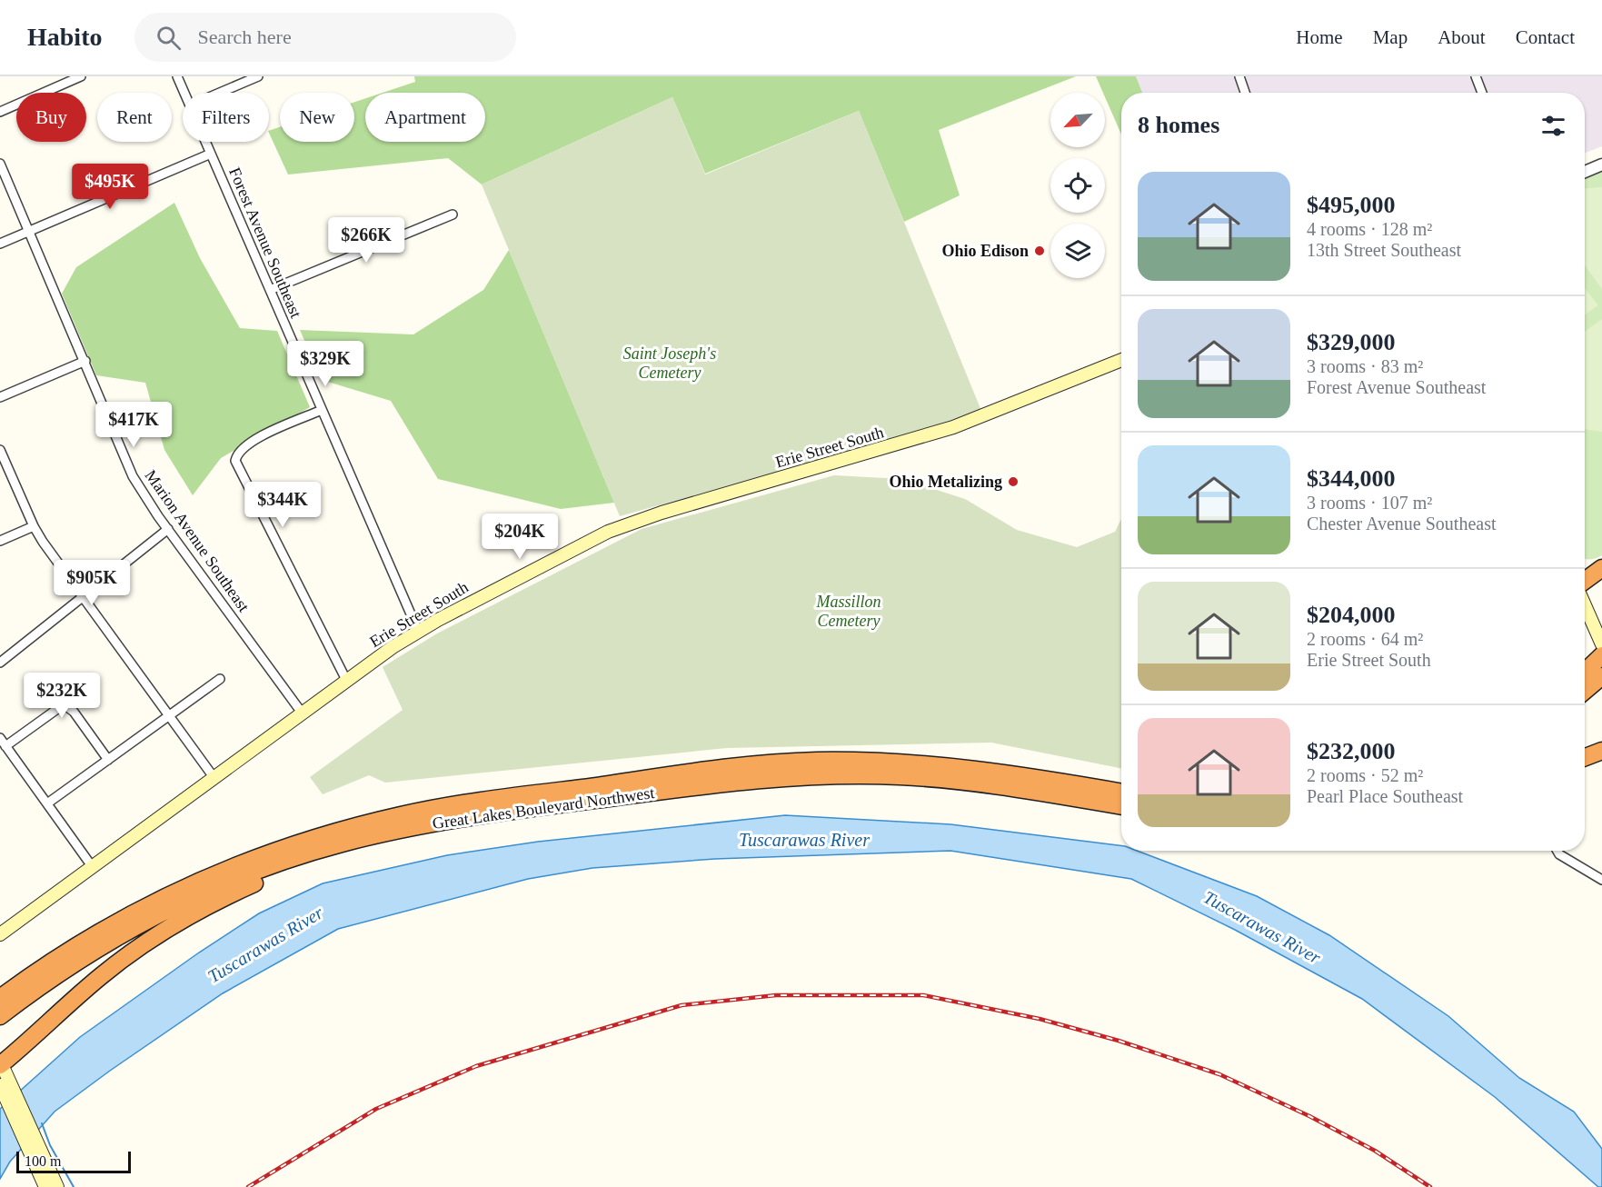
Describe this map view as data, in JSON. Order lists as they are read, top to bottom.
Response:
{
  "streets": {
    "highway": ["Great Lakes Boulevard Northwest"],
    "main road": ["Erie Street South"],
    "street": ["Forest Avenue Southeast", "Marion Avenue Southeast"]
  },
  "crossings": [
    ["Forest Avenue Southeast", "Erie Street South"],
    ["Erie Street South", "Marion Avenue Southeast"]
  ],
  "water": ["Tuscarawas River"],
  "parks": ["Saint Joseph's Cemetery", "Massillon Cemetery"],
  "places": ["Ohio Edison", "Ohio Metalizing"],
  "scale_bar": "100 m",
  "north": "bottom left",
  "page": {
    "header": "Habito",
    "search": "Search here",
    "nav": [
      "Home",
      "Map",
      "About",
      "Contact"
    ],
    "chip": [
      "Buy",
      "Rent",
      "Filters",
      "New",
      "Apartment"
    ],
    "heading": "8 homes",
    "list": [
      {
        "name": "$495,000",
        "note": "4 rooms · 128 m² · 13th Street Southeast"
      },
      {
        "name": "$329,000",
        "note": "3 rooms · 83 m² · Forest Avenue Southeast"
      },
      {
        "name": "$344,000",
        "note": "3 rooms · 107 m² · Chester Avenue Southeast"
      },
      {
        "name": "$204,000",
        "note": "2 rooms · 64 m² · Erie Street South"
      },
      {
        "name": "$232,000",
        "note": "2 rooms · 52 m² · Pearl Place Southeast"
      }
    ],
    "price": [
      "$495K",
      "$266K",
      "$329K",
      "$417K",
      "$344K",
      "$204K",
      "$905K",
      "$232K"
    ],
    "scale": "100 m"
  }
}
